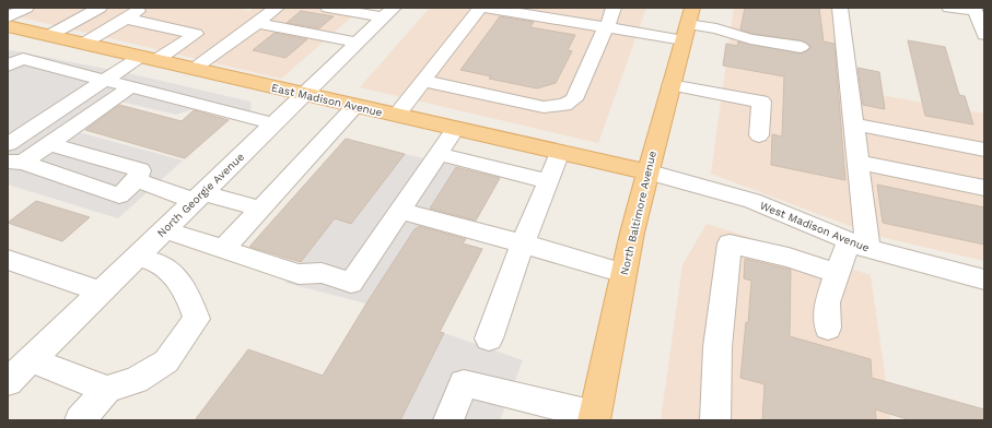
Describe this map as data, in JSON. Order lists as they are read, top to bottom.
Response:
{
  "streets": {
    "main road": ["East Madison Avenue", "North Baltimore Avenue"],
    "street": ["North Georgie Avenue", "West Madison Avenue"]
  },
  "crossings": [
    ["East Madison Avenue", "North Georgie Avenue"],
    ["East Madison Avenue", "North Baltimore Avenue"],
    ["East Madison Avenue", "West Madison Avenue"],
    ["North Baltimore Avenue", "West Madison Avenue"]
  ]
}
